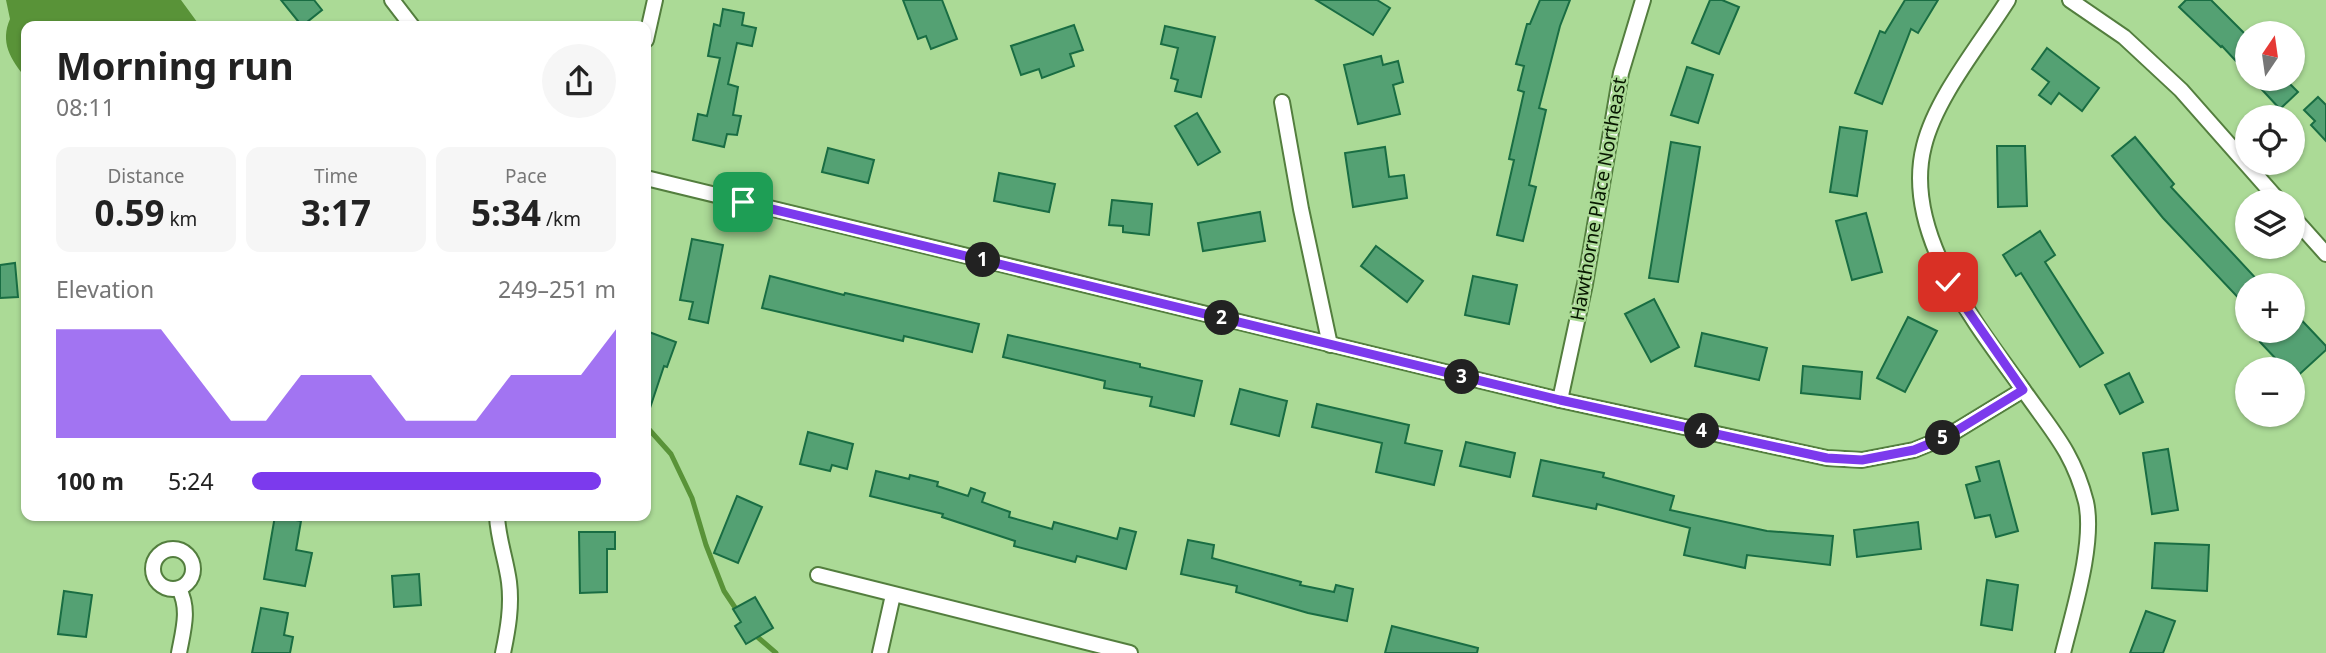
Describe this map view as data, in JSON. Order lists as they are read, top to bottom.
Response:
{
  "streets": {
    "street": ["Hawthorne Place Northeast"]
  },
  "north": "top",
  "page": {
    "map_buttons": ["+", "−"],
    "heading": ["Morning run", "08:11"],
    "stats": [
      ["Distance", "0.59 km"],
      ["Time", "3:17"],
      ["Pace", "5:34 /km"]
    ],
    "pins": [
      "1",
      "2",
      "3",
      "4",
      "5"
    ],
    "chart": ["Elevation", "249–251 m"],
    "list": [
      {
        "name": "100 m",
        "note": "5:24"
      }
    ]
  }
}
